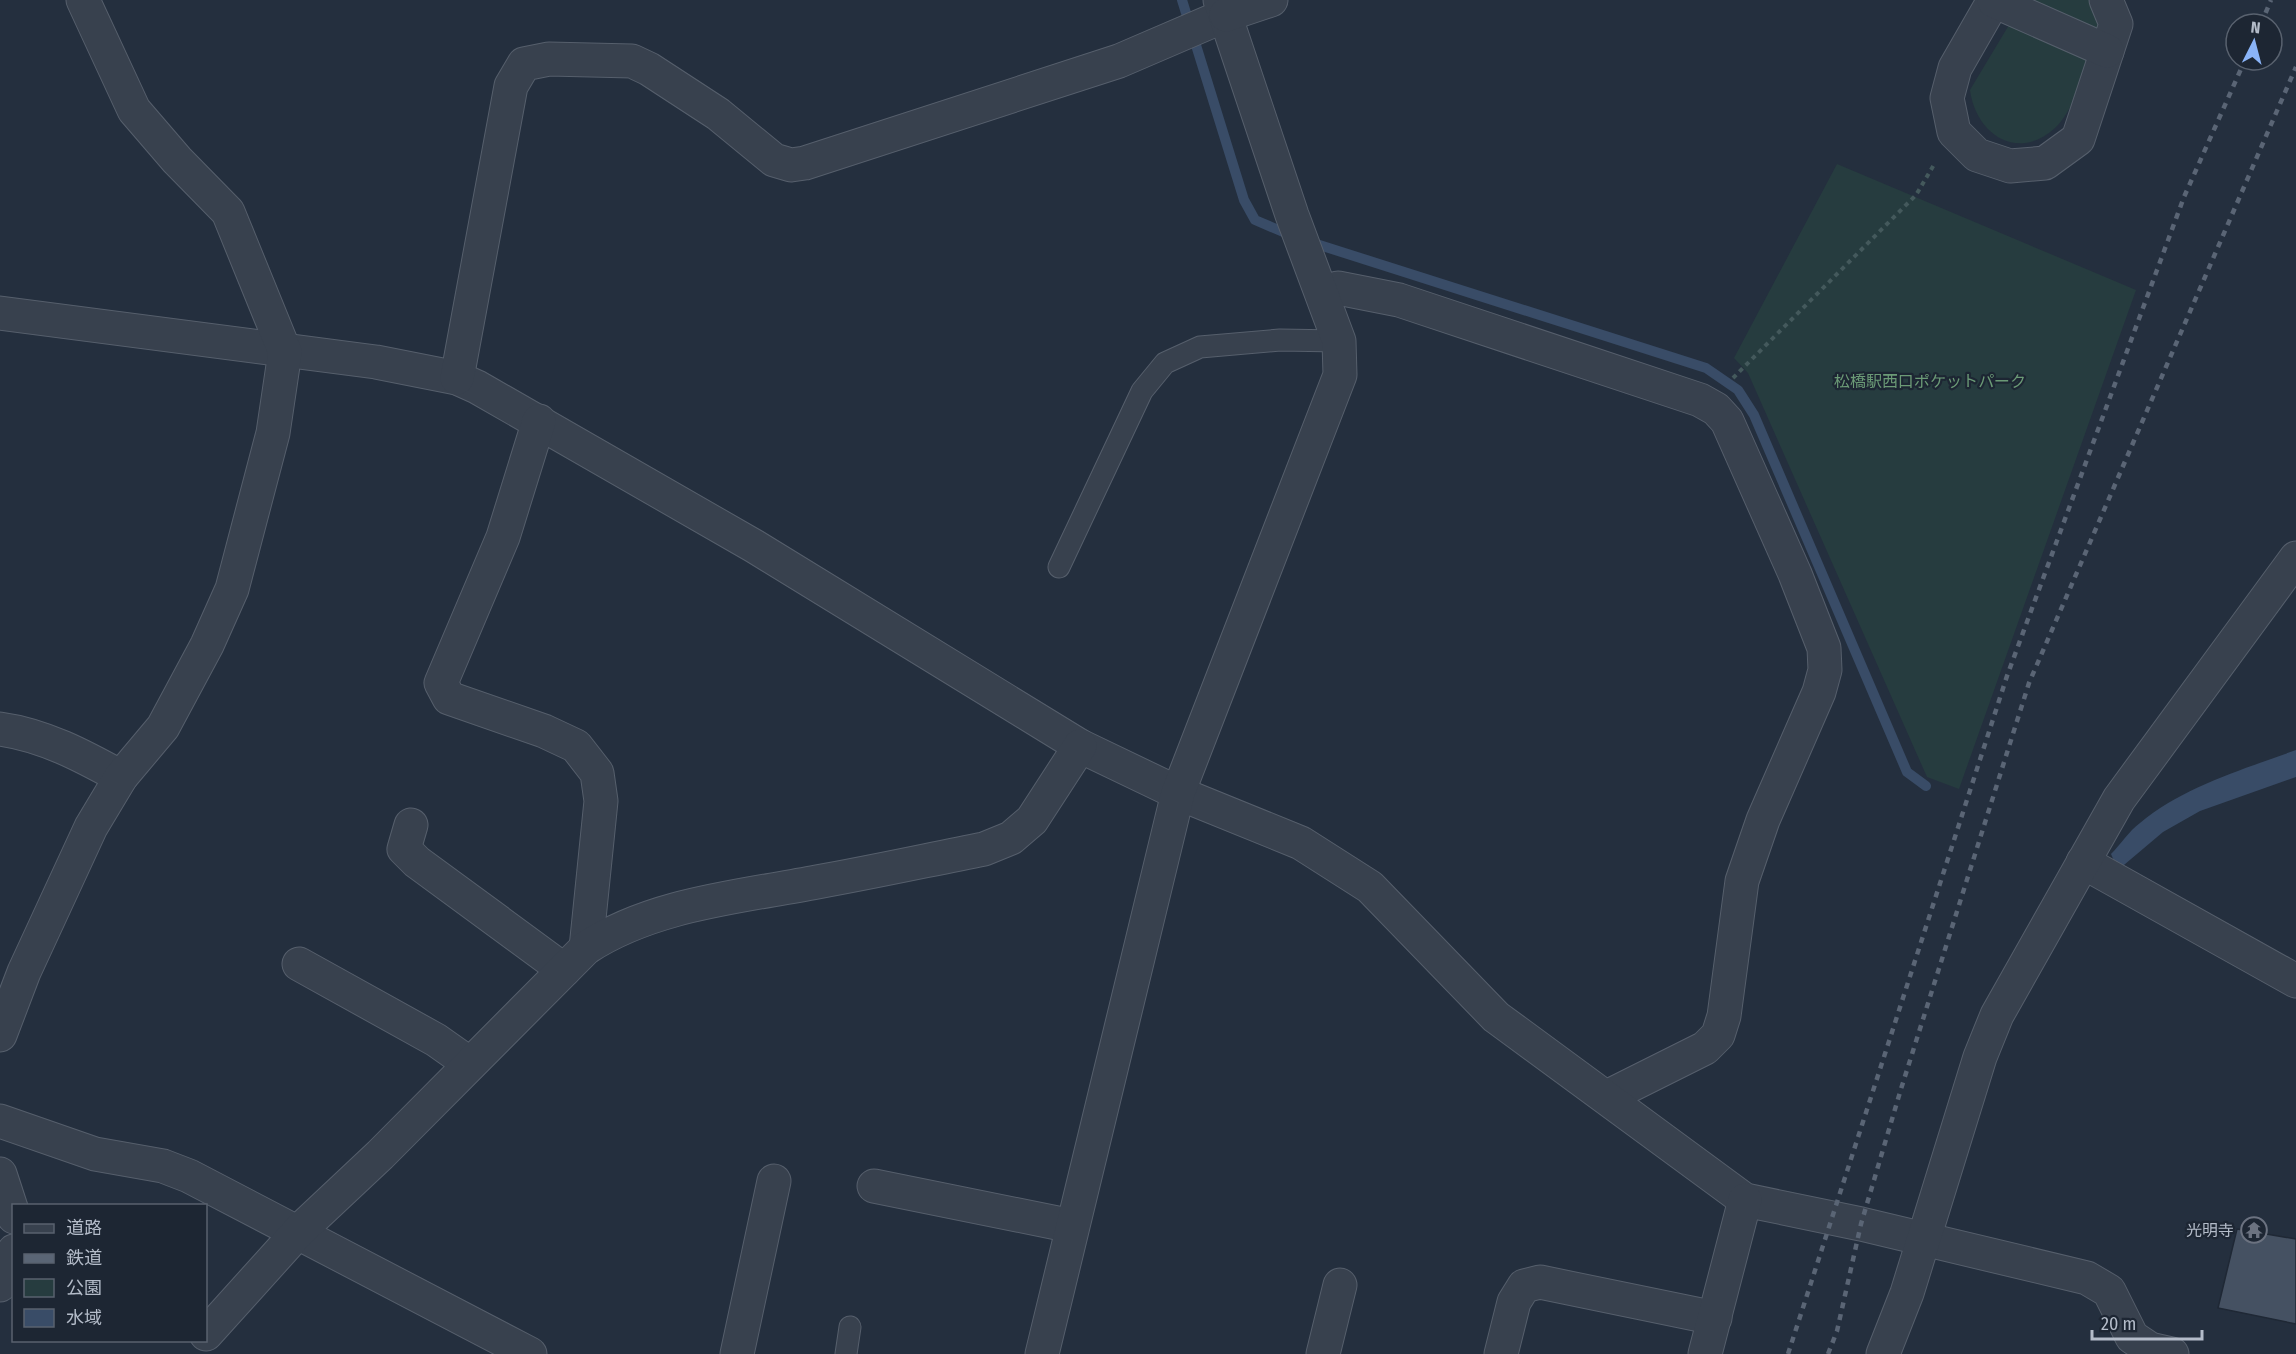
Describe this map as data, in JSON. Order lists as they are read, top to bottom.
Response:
{
  "parks": ["松橋駅西口ポケットパーク"],
  "places": {
    "temple": ["光明寺"]
  },
  "legend": [
    "道路",
    "鉄道",
    "公園",
    "水域"
  ],
  "scale_bar": "20 m",
  "north": "top"
}
